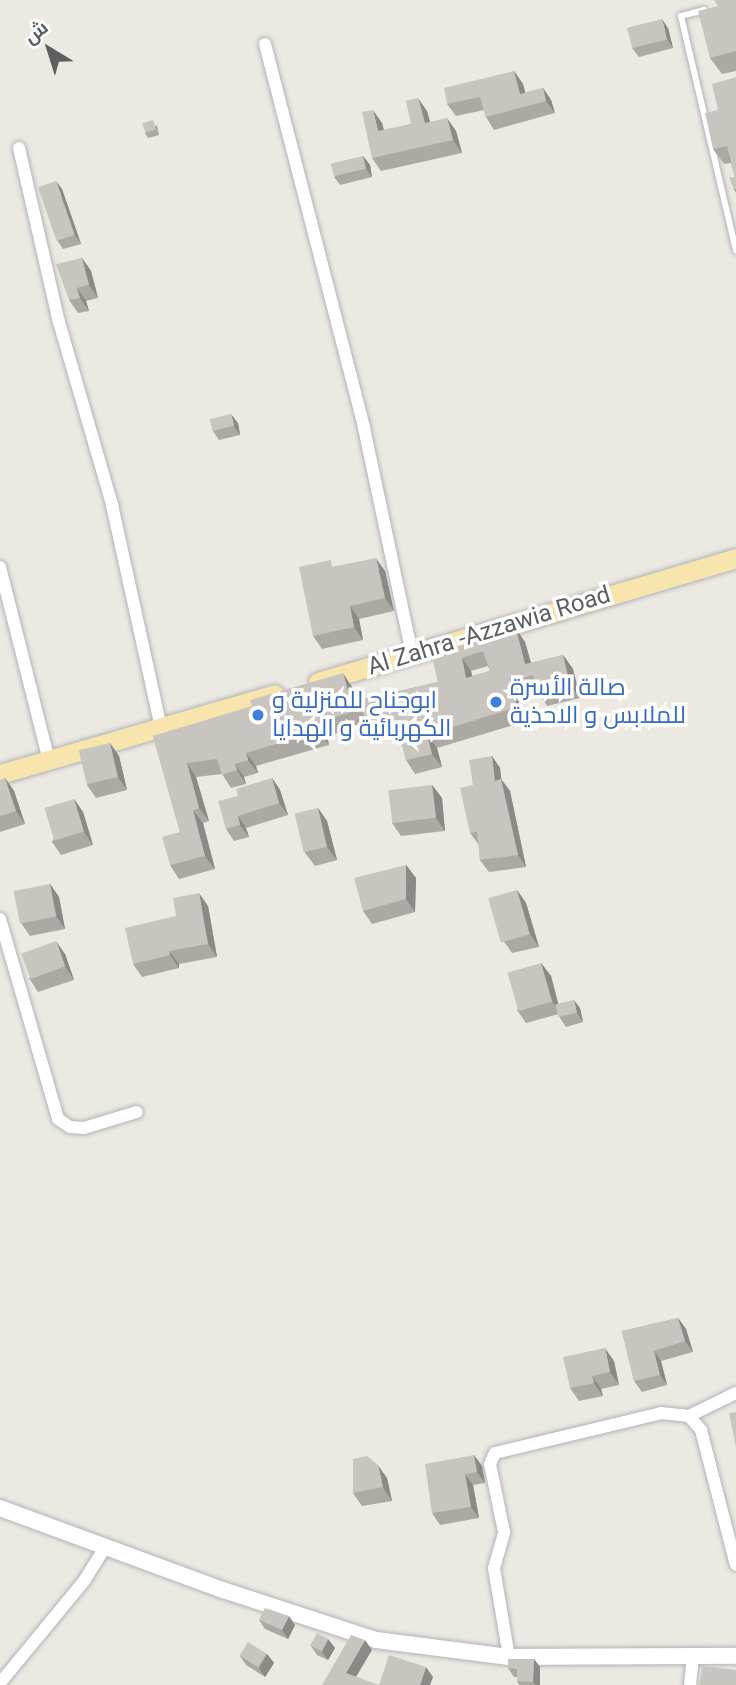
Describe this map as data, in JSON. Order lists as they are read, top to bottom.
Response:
{
  "streets": {
    "main road": ["Al Zahra -Azzawia Road"]
  },
  "places": ["صالة الأسرة للملابس و الاحذية", "ابوجناح للمنزلية و الكهربائية و الهدايا"],
  "north": "top left"
}
